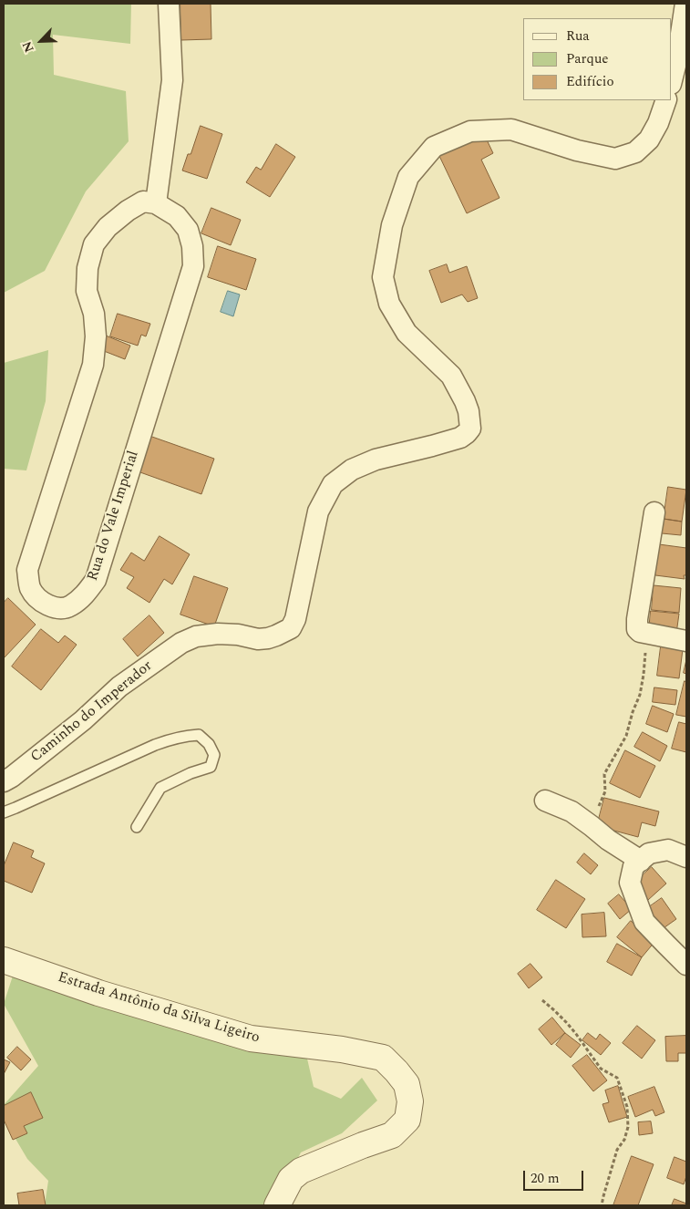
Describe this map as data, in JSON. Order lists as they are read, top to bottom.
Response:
{
  "streets": {
    "street": ["Rua do Vale Imperial", "Caminho do Imperador", "Estrada Antônio da Silva Ligeiro"]
  },
  "legend": ["Rua", "Parque", "Edifício"],
  "scale_bar": "20 m",
  "north": "bottom left"
}
